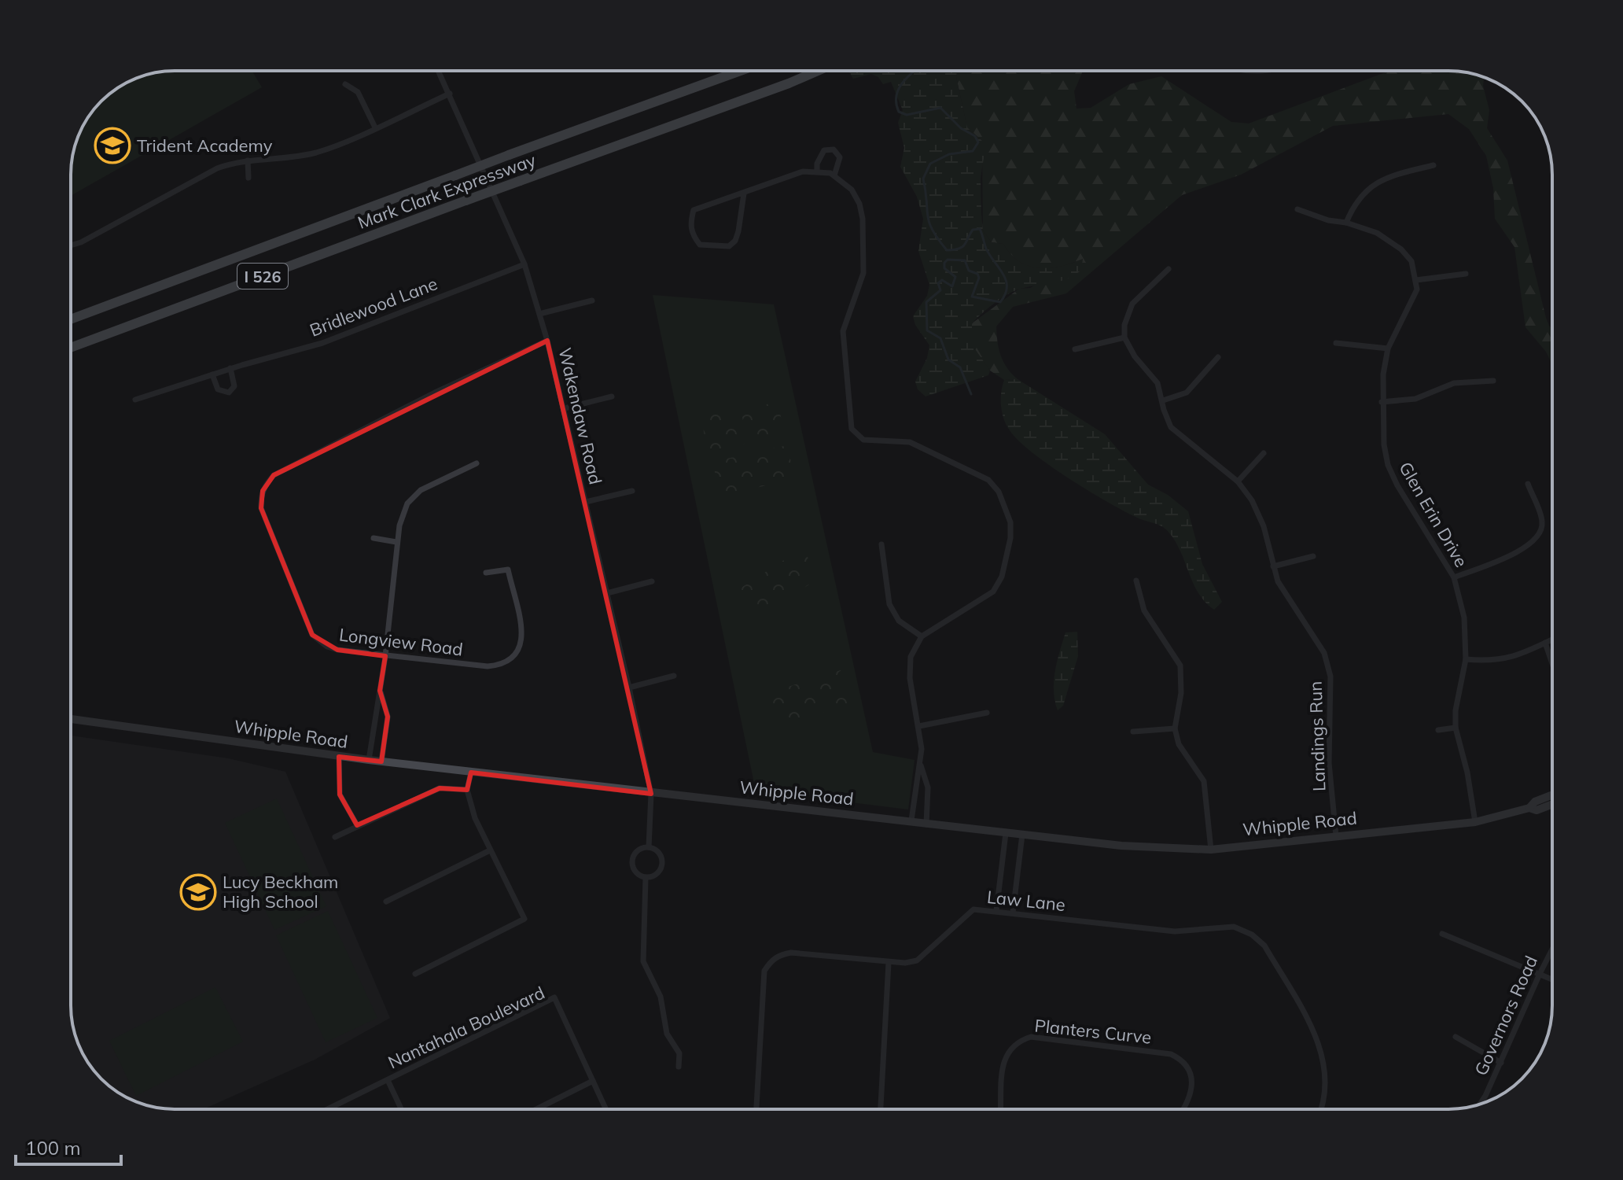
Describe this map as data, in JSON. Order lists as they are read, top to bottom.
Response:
{
  "streets": {
    "highway": ["Mark Clark Expressway", "I 526"],
    "main road": ["Whipple Road"],
    "street": [
      "Bridlewood Lane",
      "Wakendaw Road",
      "Glen Erin Drive",
      "Longview Road",
      "Landings Run",
      "Law Lane",
      "Governors Road",
      "Nantahala Boulevard",
      "Planters Curve"
    ]
  },
  "crossings": [
    ["Bridlewood Lane", "Wakendaw Road"],
    ["Wakendaw Road", "Longview Road"],
    ["Wakendaw Road", "Whipple Road"],
    ["Glen Erin Drive", "Whipple Road"],
    ["Whipple Road", "Landings Run"]
  ],
  "places": {
    "school or university": ["Trident Academy", "Lucy Beckham High School"]
  },
  "scale_bar": "100 m"
}
